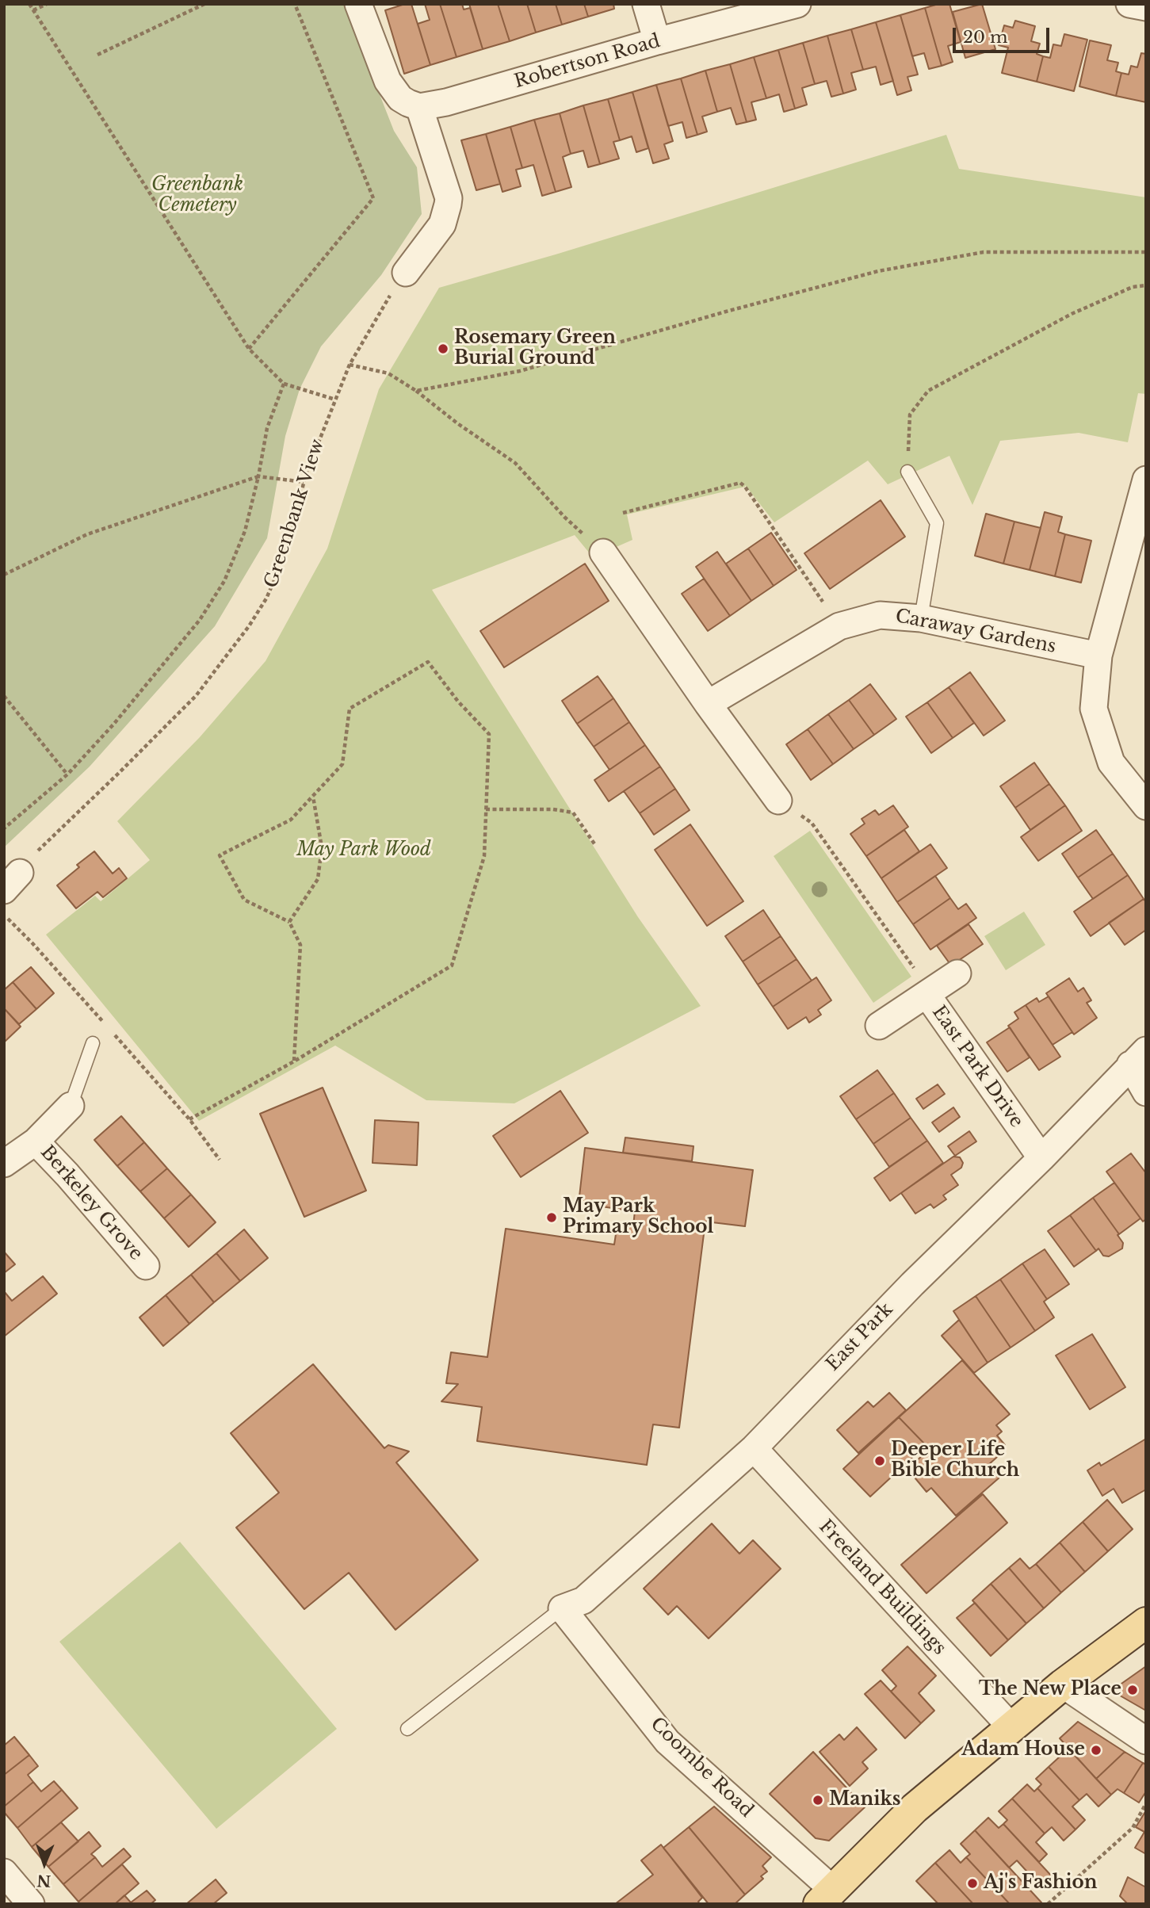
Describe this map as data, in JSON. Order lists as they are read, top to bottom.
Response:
{
  "streets": {
    "street": [
      "Robertson Road",
      "Caraway Gardens",
      "East Park Drive",
      "Berkeley Grove",
      "East Park",
      "Freeland Buildings",
      "Coombe Road"
    ],
    "path": ["Greenbank View"]
  },
  "crossings": [
    ["East Park Drive", "East Park"],
    ["East Park", "Freeland Buildings"],
    ["East Park", "Coombe Road"]
  ],
  "parks": ["Greenbank Cemetery", "May Park Wood"],
  "places": [
    "Rosemary Green Burial Ground",
    "May Park Primary School",
    "Deeper Life Bible Church",
    "The New Place",
    "Adam House",
    "Maniks",
    "Aj's Fashion"
  ],
  "scale_bar": "20 m",
  "north": "bottom"
}
